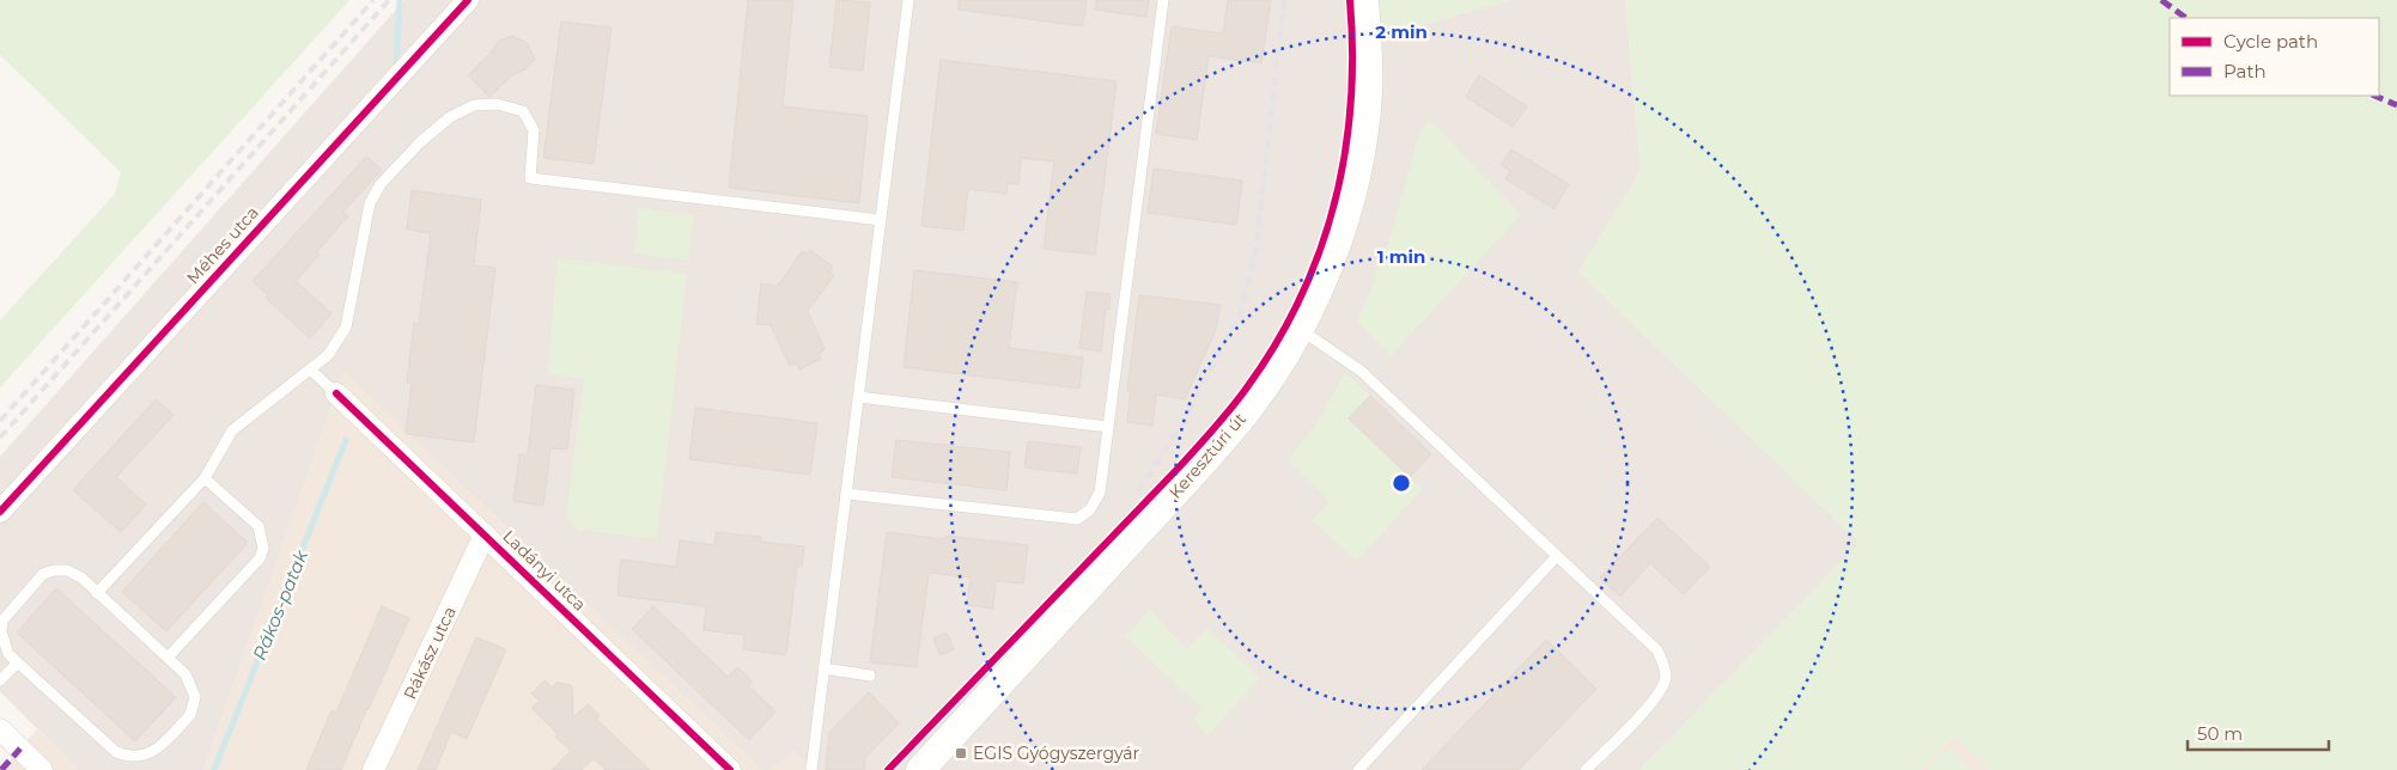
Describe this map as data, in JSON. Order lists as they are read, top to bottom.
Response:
{
  "streets": {
    "main road": ["Keresztúri út"],
    "street": ["Méhes utca", "Ladányi utca", "Rákász utca"]
  },
  "crossings": [
    ["Ladányi utca", "Rákász utca"]
  ],
  "water": ["Rákos-patak"],
  "places": {
    "transit": ["EGIS Gyógyszergyár"]
  },
  "legend": ["Cycle path", "Path"],
  "scale_bar": "50 m",
  "rings": ["2 min", "1 min"]
}
